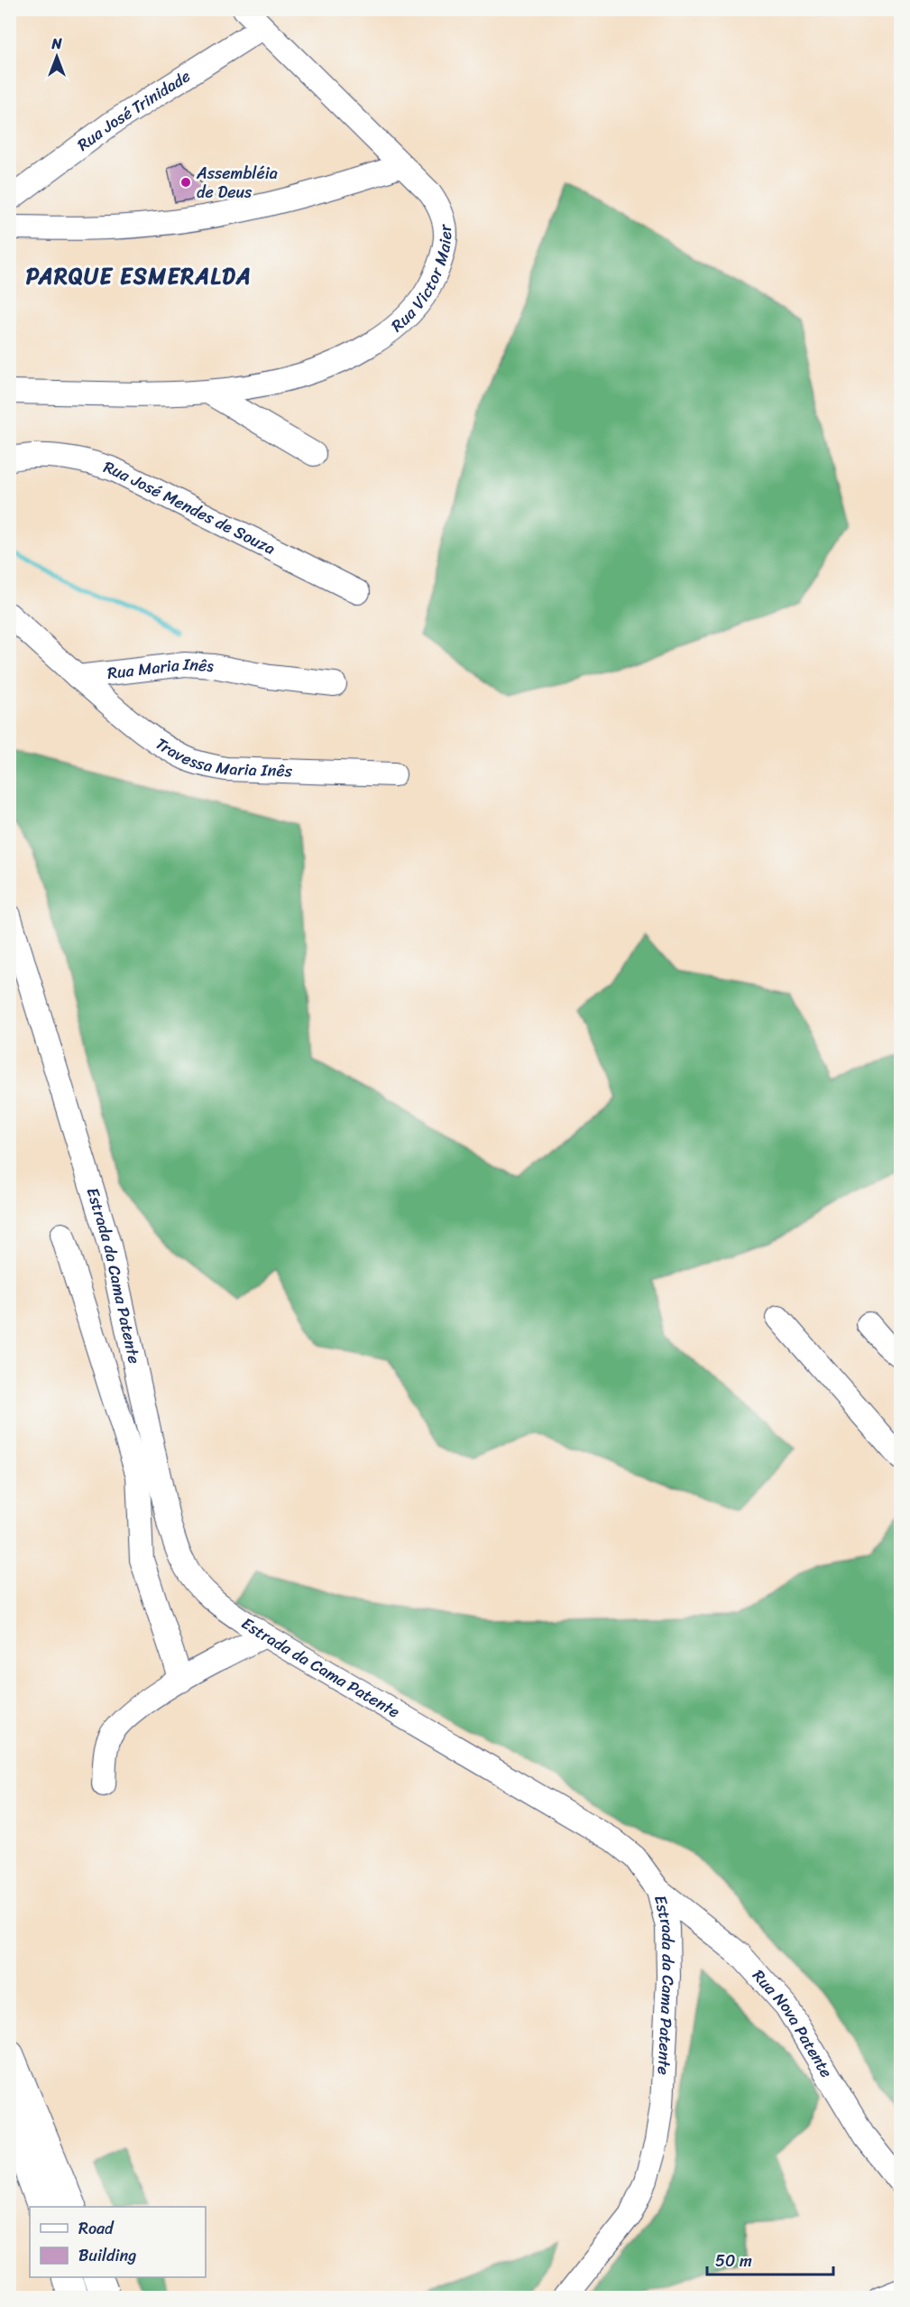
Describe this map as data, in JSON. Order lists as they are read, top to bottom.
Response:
{
  "streets": {
    "street": [
      "Rua José Trinidade",
      "Rua Victor Maier",
      "Rua José Mendes de Souza",
      "Rua Maria Inês",
      "Travessa Maria Inês",
      "Estrada da Cama Patente",
      "Rua Nova Patente"
    ]
  },
  "crossings": [
    ["Rua José Trinidade", "Rua Victor Maier"],
    ["Rua Maria Inês", "Travessa Maria Inês"],
    ["Estrada da Cama Patente", "Rua Nova Patente"]
  ],
  "districts": ["PARQUE ESMERALDA"],
  "places": ["Assembléia de Deus"],
  "legend": ["Road", "Building"],
  "scale_bar": "50 m",
  "north": "top"
}
